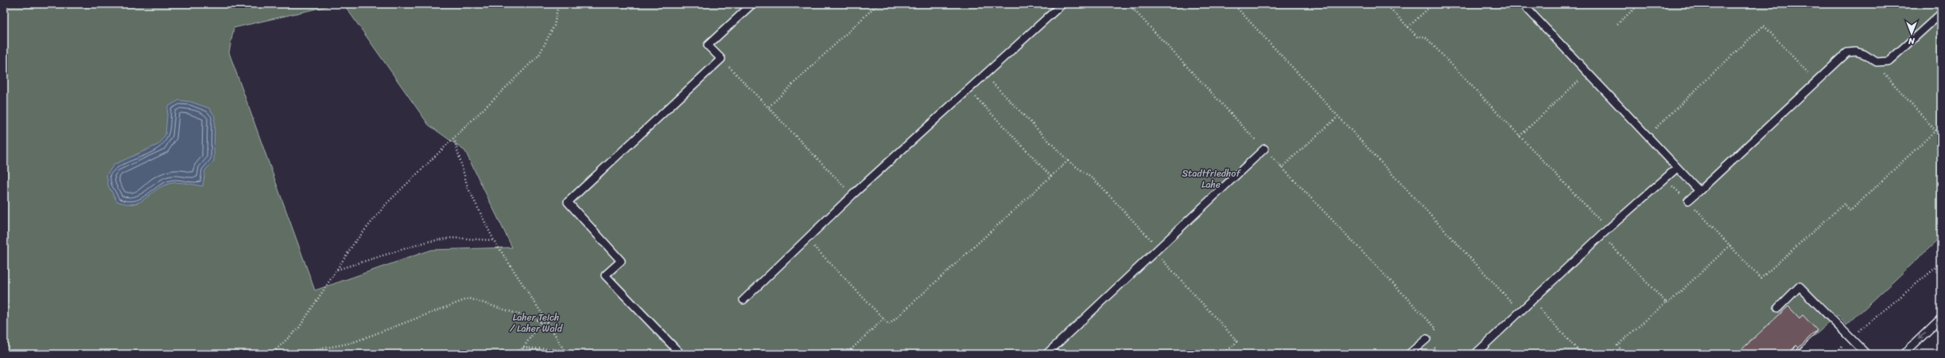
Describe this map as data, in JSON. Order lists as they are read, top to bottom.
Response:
{
  "parks": ["Stadtfriedhof Lahe", "Laher Teich / Laher Wald"],
  "north": "bottom"
}
